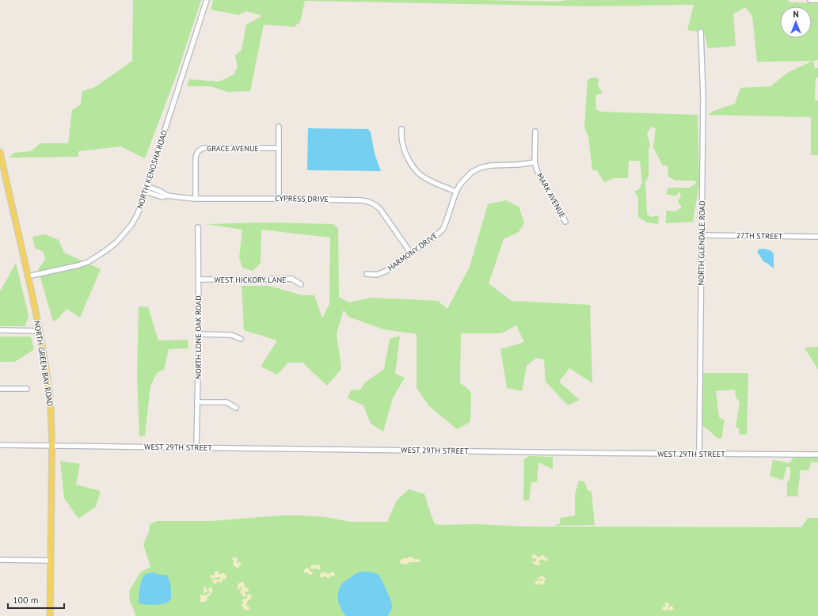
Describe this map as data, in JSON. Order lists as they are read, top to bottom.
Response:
{
  "streets": {
    "main road": ["NORTH GREEN BAY ROAD"],
    "street": [
      "GRACE AVENUE",
      "NORTH KENOSHA ROAD",
      "MARK AVENUE",
      "CYPRESS DRIVE",
      "27TH STREET",
      "NORTH GLENDALE ROAD",
      "HARMONY DRIVE",
      "WEST HICKORY LANE",
      "NORTH LONE OAK ROAD",
      "WEST 29TH STREET"
    ]
  },
  "crossings": [
    ["GRACE AVENUE", "CYPRESS DRIVE"],
    ["NORTH KENOSHA ROAD", "CYPRESS DRIVE"],
    ["NORTH KENOSHA ROAD", "NORTH GREEN BAY ROAD"],
    ["MARK AVENUE", "HARMONY DRIVE"],
    ["CYPRESS DRIVE", "HARMONY DRIVE"],
    ["27TH STREET", "NORTH GLENDALE ROAD"],
    ["NORTH GLENDALE ROAD", "WEST 29TH STREET"],
    ["WEST HICKORY LANE", "NORTH LONE OAK ROAD"],
    ["NORTH LONE OAK ROAD", "WEST 29TH STREET"],
    ["NORTH GREEN BAY ROAD", "WEST 29TH STREET"]
  ],
  "scale_bar": "100 m",
  "north": "top"
}
